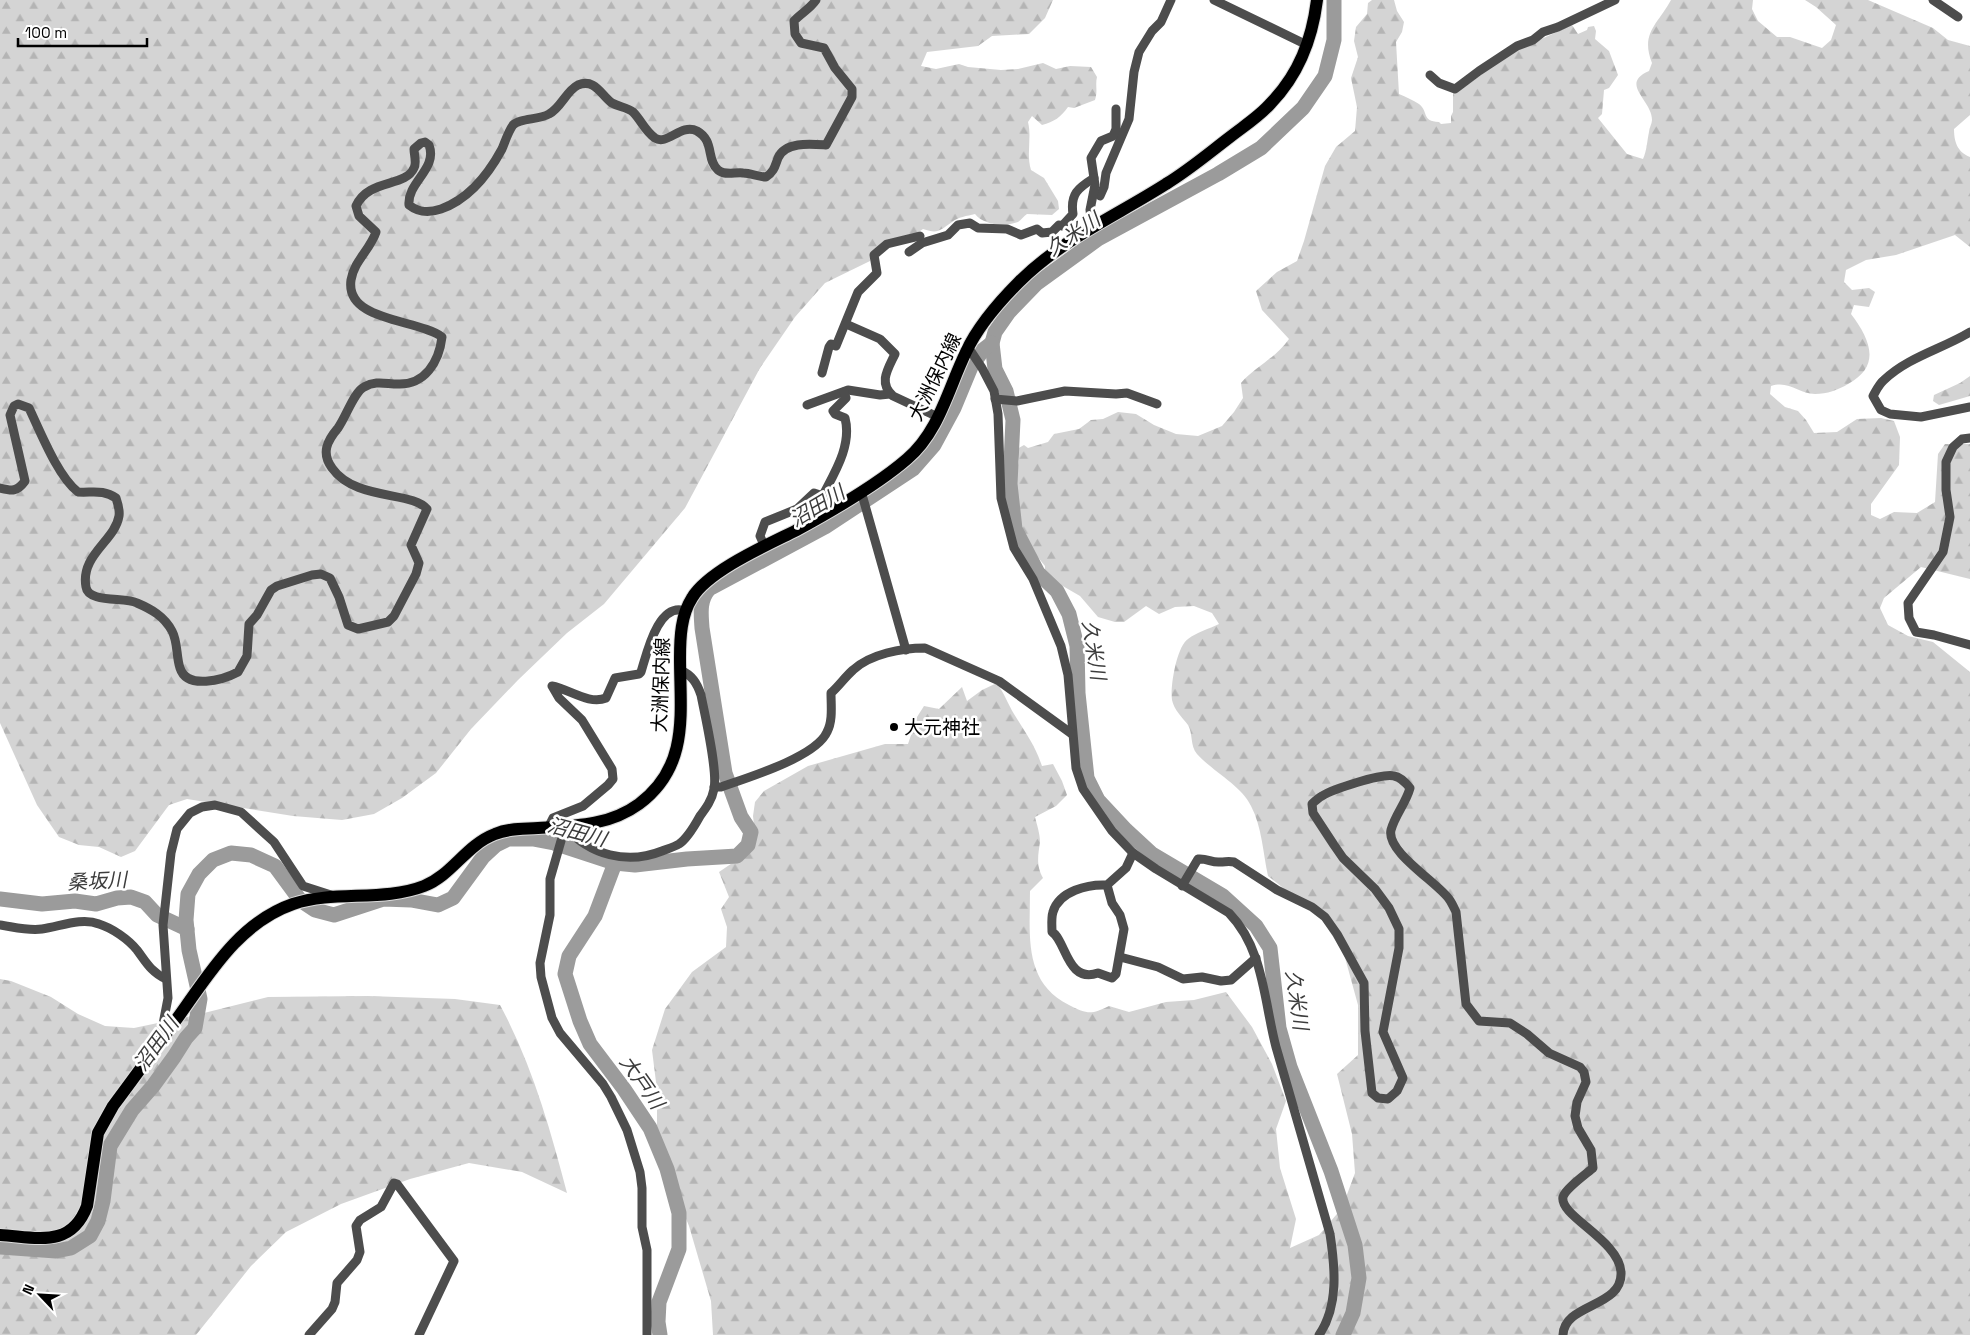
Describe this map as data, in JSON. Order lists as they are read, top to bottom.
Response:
{
  "streets": {
    "main road": ["大洲保内線"]
  },
  "water": [
    "久米川",
    "沼田川",
    "桑坂川",
    "大戸川"
  ],
  "places": ["大元神社"],
  "scale_bar": "100 m",
  "north": "top left"
}
